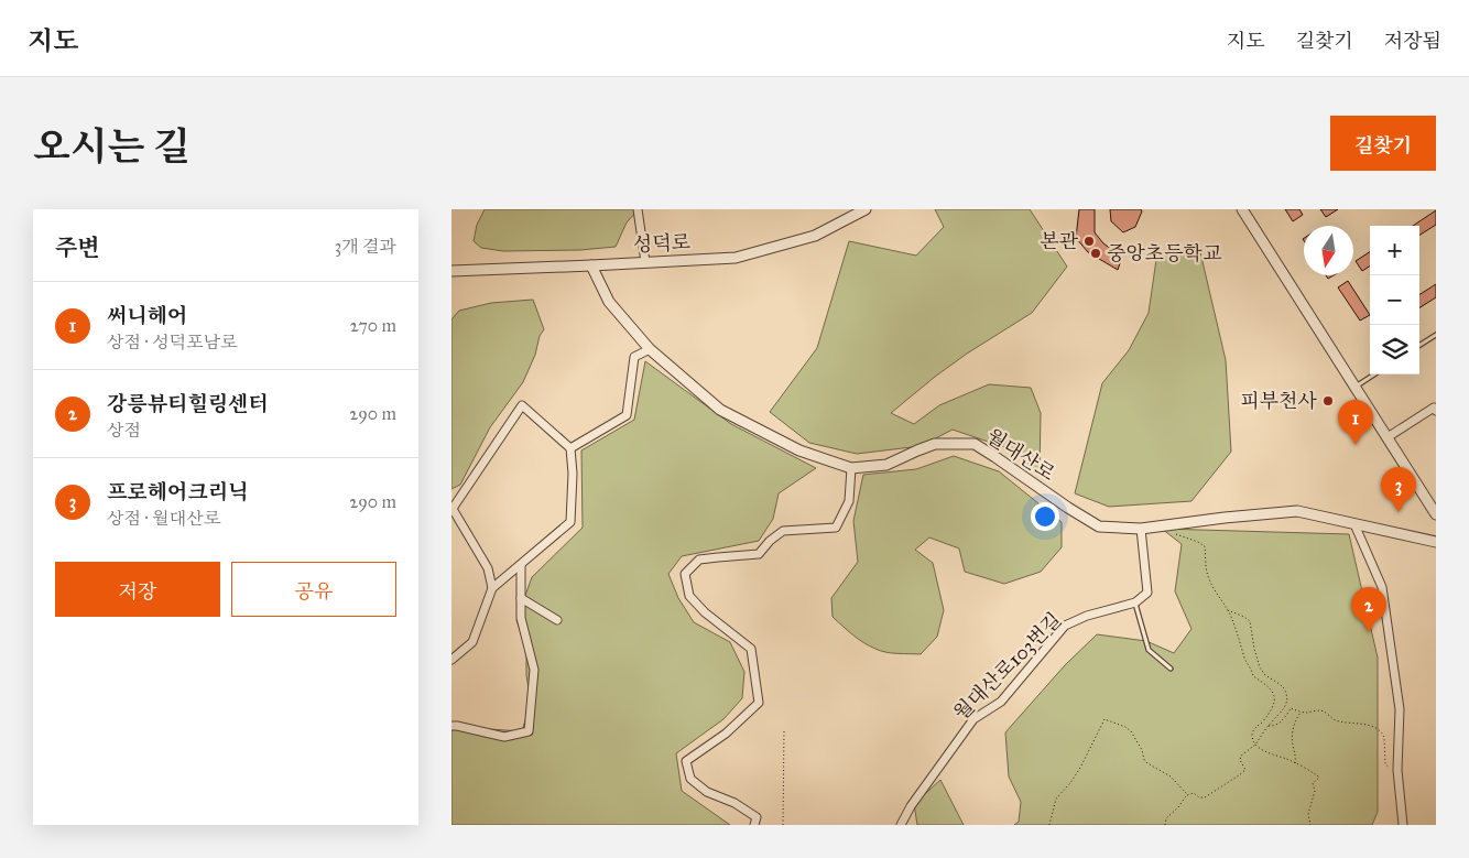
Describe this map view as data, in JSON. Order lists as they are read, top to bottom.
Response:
{
  "streets": {
    "street": ["성덕로", "월대산로", "월대산로103번길"]
  },
  "crossings": [
    ["성덕로", "월대산로"]
  ],
  "places": ["본관", "중앙초등학교", "피부천사"],
  "north": "bottom",
  "page": {
    "header": "지도",
    "nav": ["지도", "길찾기", "저장됨"],
    "title": "오시는 길",
    "buttons": [
      "길찾기",
      ["저장", "공유"]
    ],
    "heading": ["주변", "3개 결과"],
    "map_buttons": ["+", "−"],
    "list": [
      {
        "mark": "1",
        "name": "써니헤어",
        "note": "상점 · 성덕포남로",
        "value": "270 m"
      },
      {
        "mark": "2",
        "name": "강릉뷰티힐링센터",
        "note": "상점",
        "value": "290 m"
      },
      {
        "mark": "3",
        "name": "프로헤어크리닉",
        "note": "상점 · 월대산로",
        "value": "290 m"
      }
    ],
    "pins": ["1", "3", "2"]
  }
}
